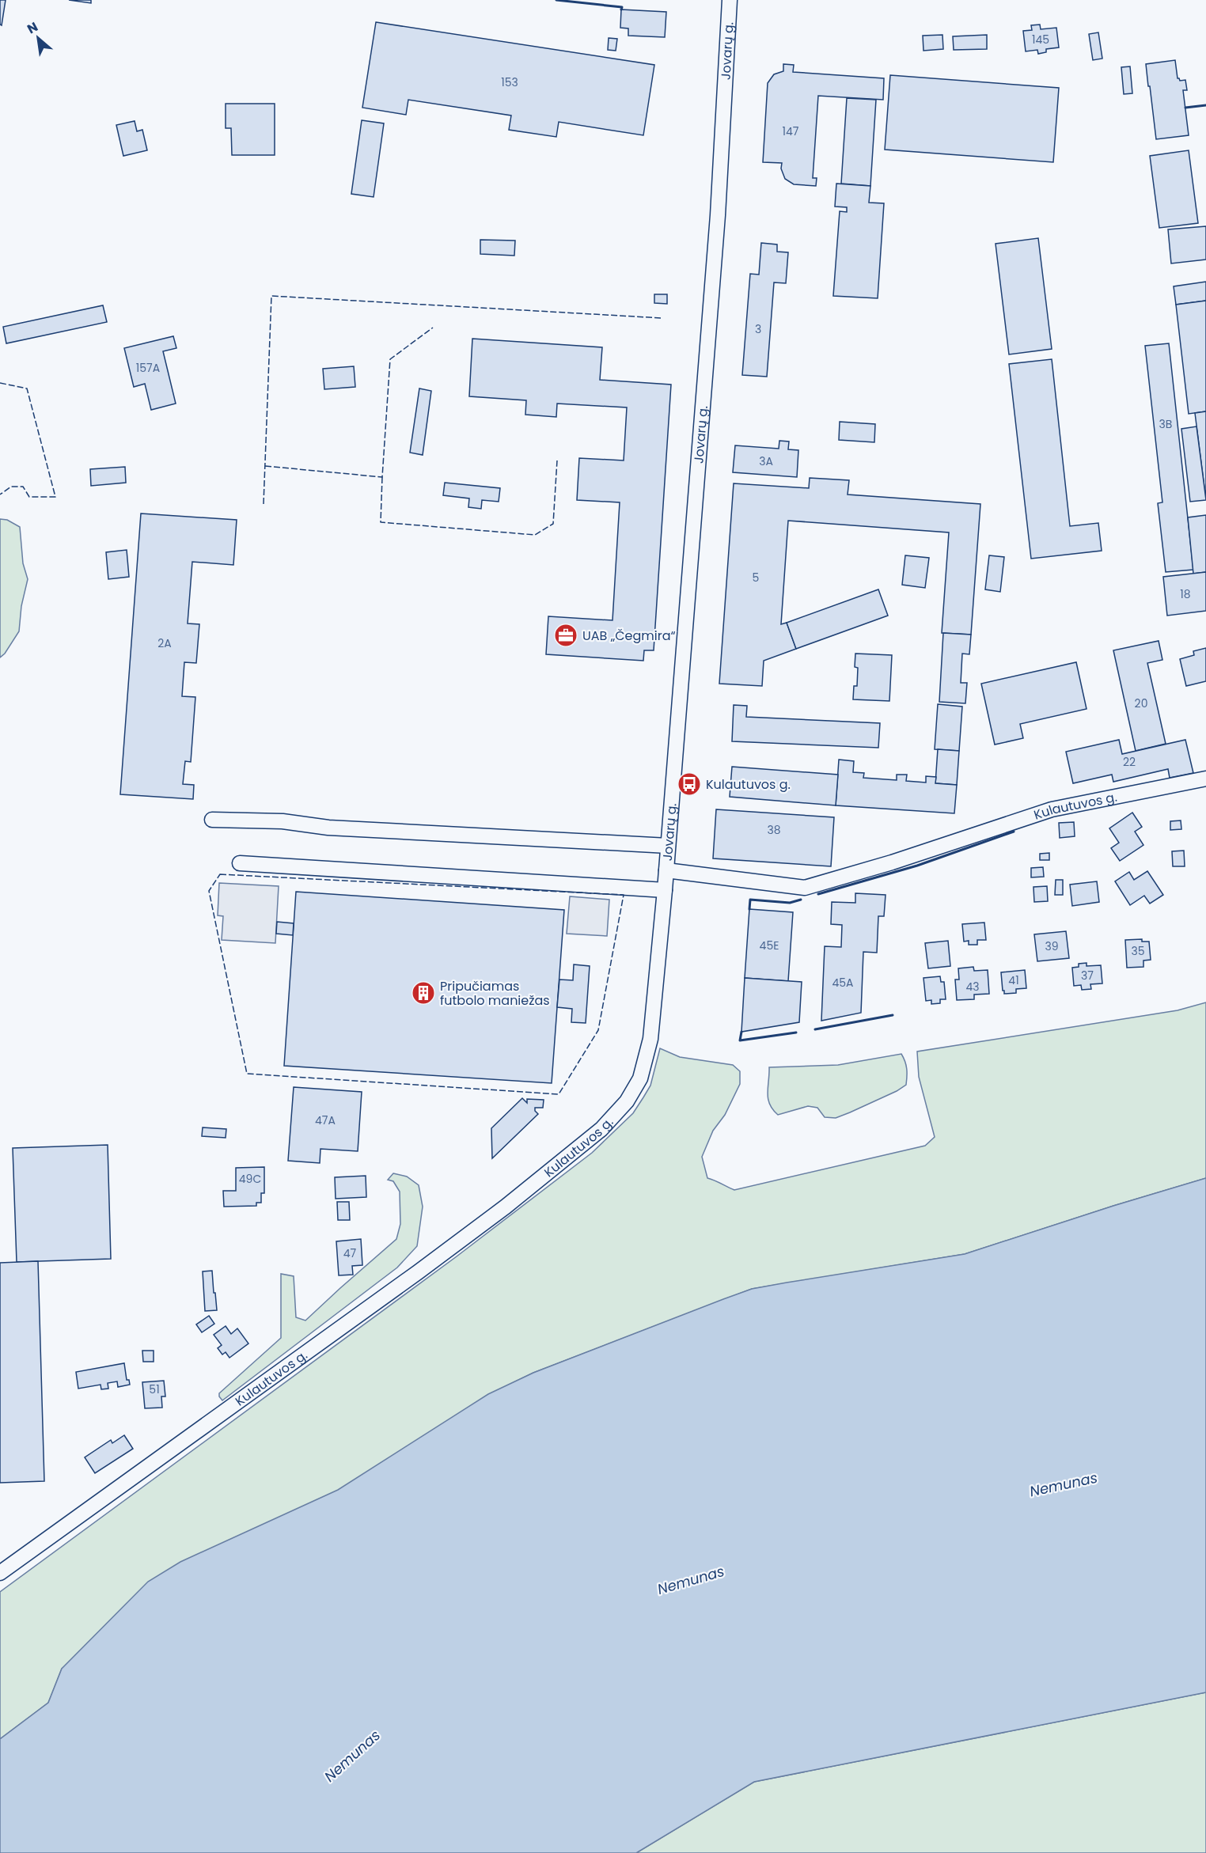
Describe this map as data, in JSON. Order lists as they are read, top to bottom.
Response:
{
  "streets": {
    "street": ["Jovarų g.", "Kulautuvos g."]
  },
  "crossings": [
    ["Jovarų g.", "Kulautuvos g."]
  ],
  "water": ["Nemunas"],
  "places": {
    "office": ["UAB „Čegmira“"],
    "bus stop": ["Kulautuvos g."],
    "building": ["Pripučiamas futbolo maniežas"]
  },
  "house_numbers": [
    "145",
    "153",
    "147",
    "3",
    "157A",
    "3B",
    "3A",
    "5",
    "18",
    "2A",
    "20",
    "22",
    "38",
    "45E",
    "39",
    "35",
    "37",
    "41",
    "45A",
    "43",
    "47A",
    "49C",
    "47",
    "51"
  ],
  "north": "top left"
}
